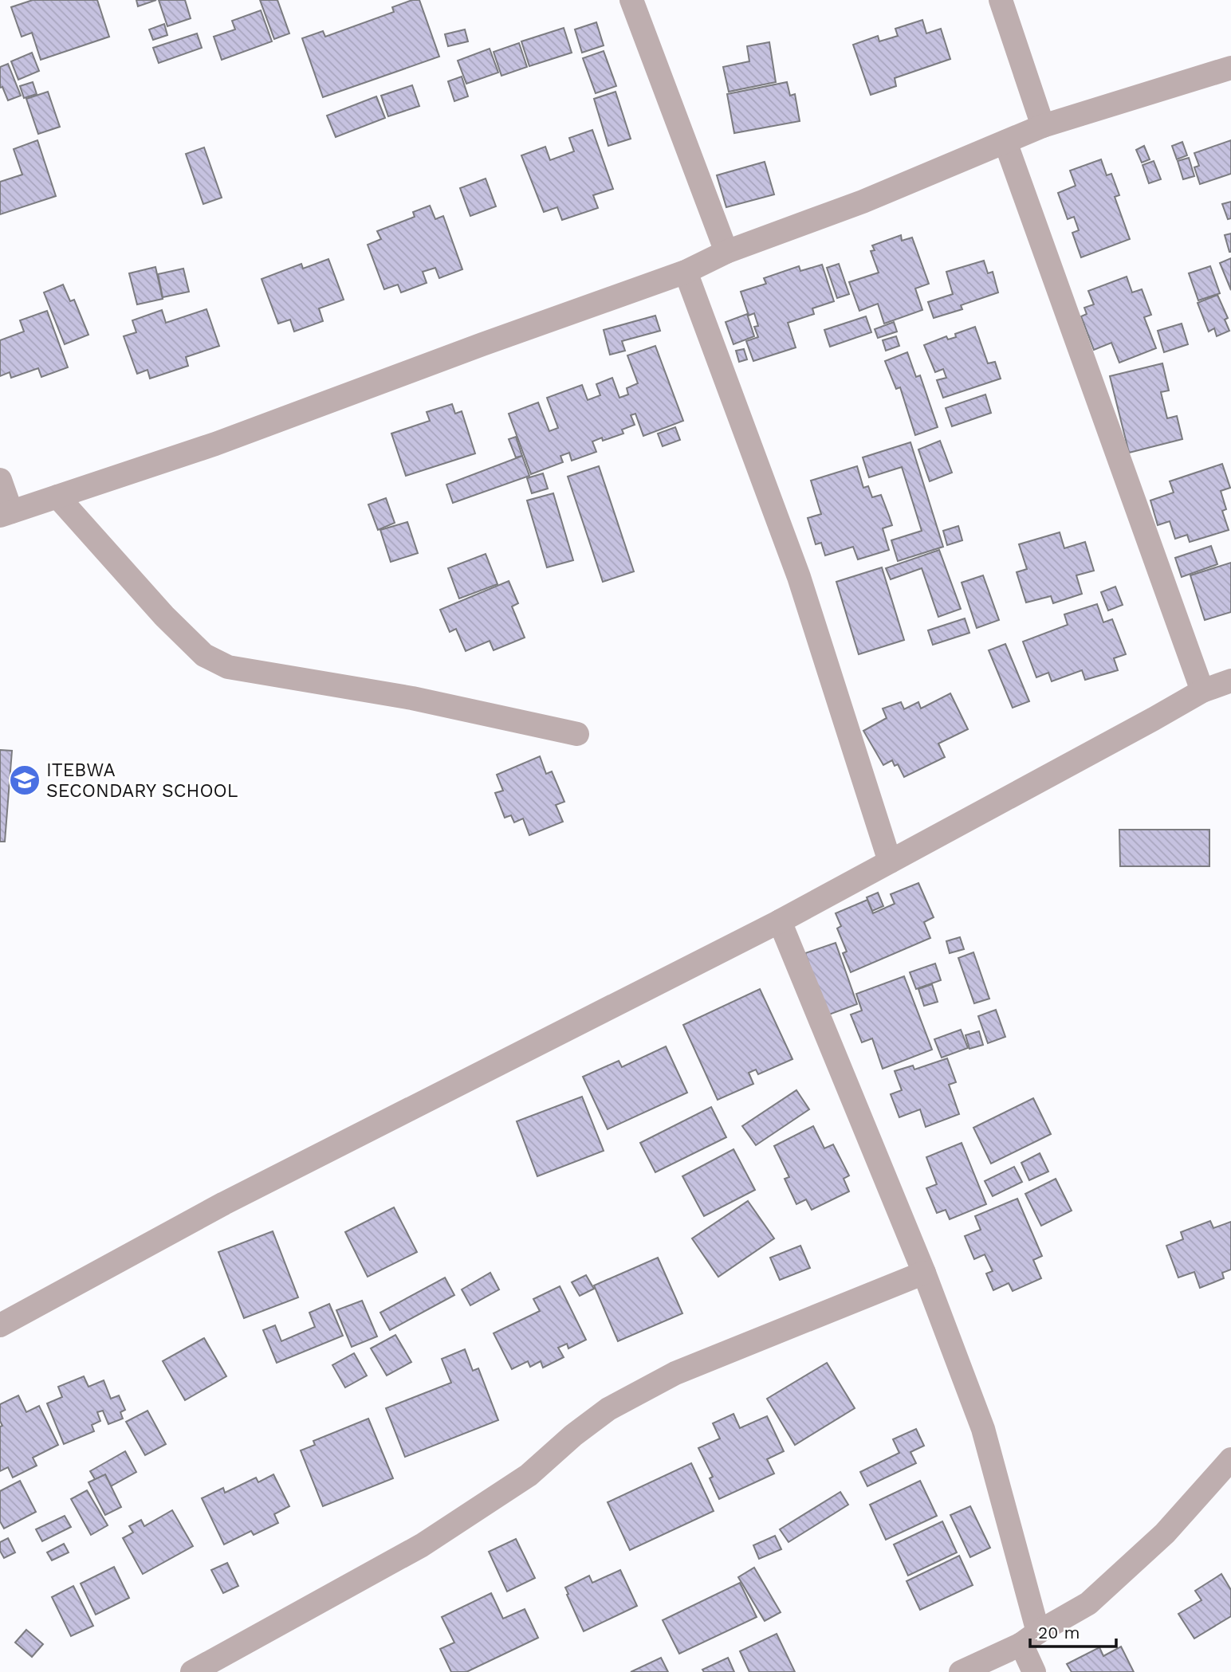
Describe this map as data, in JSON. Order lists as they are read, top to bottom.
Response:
{
  "places": {
    "school or university": ["ITEBWA SECONDARY SCHOOL"]
  },
  "scale_bar": "20 m"
}
